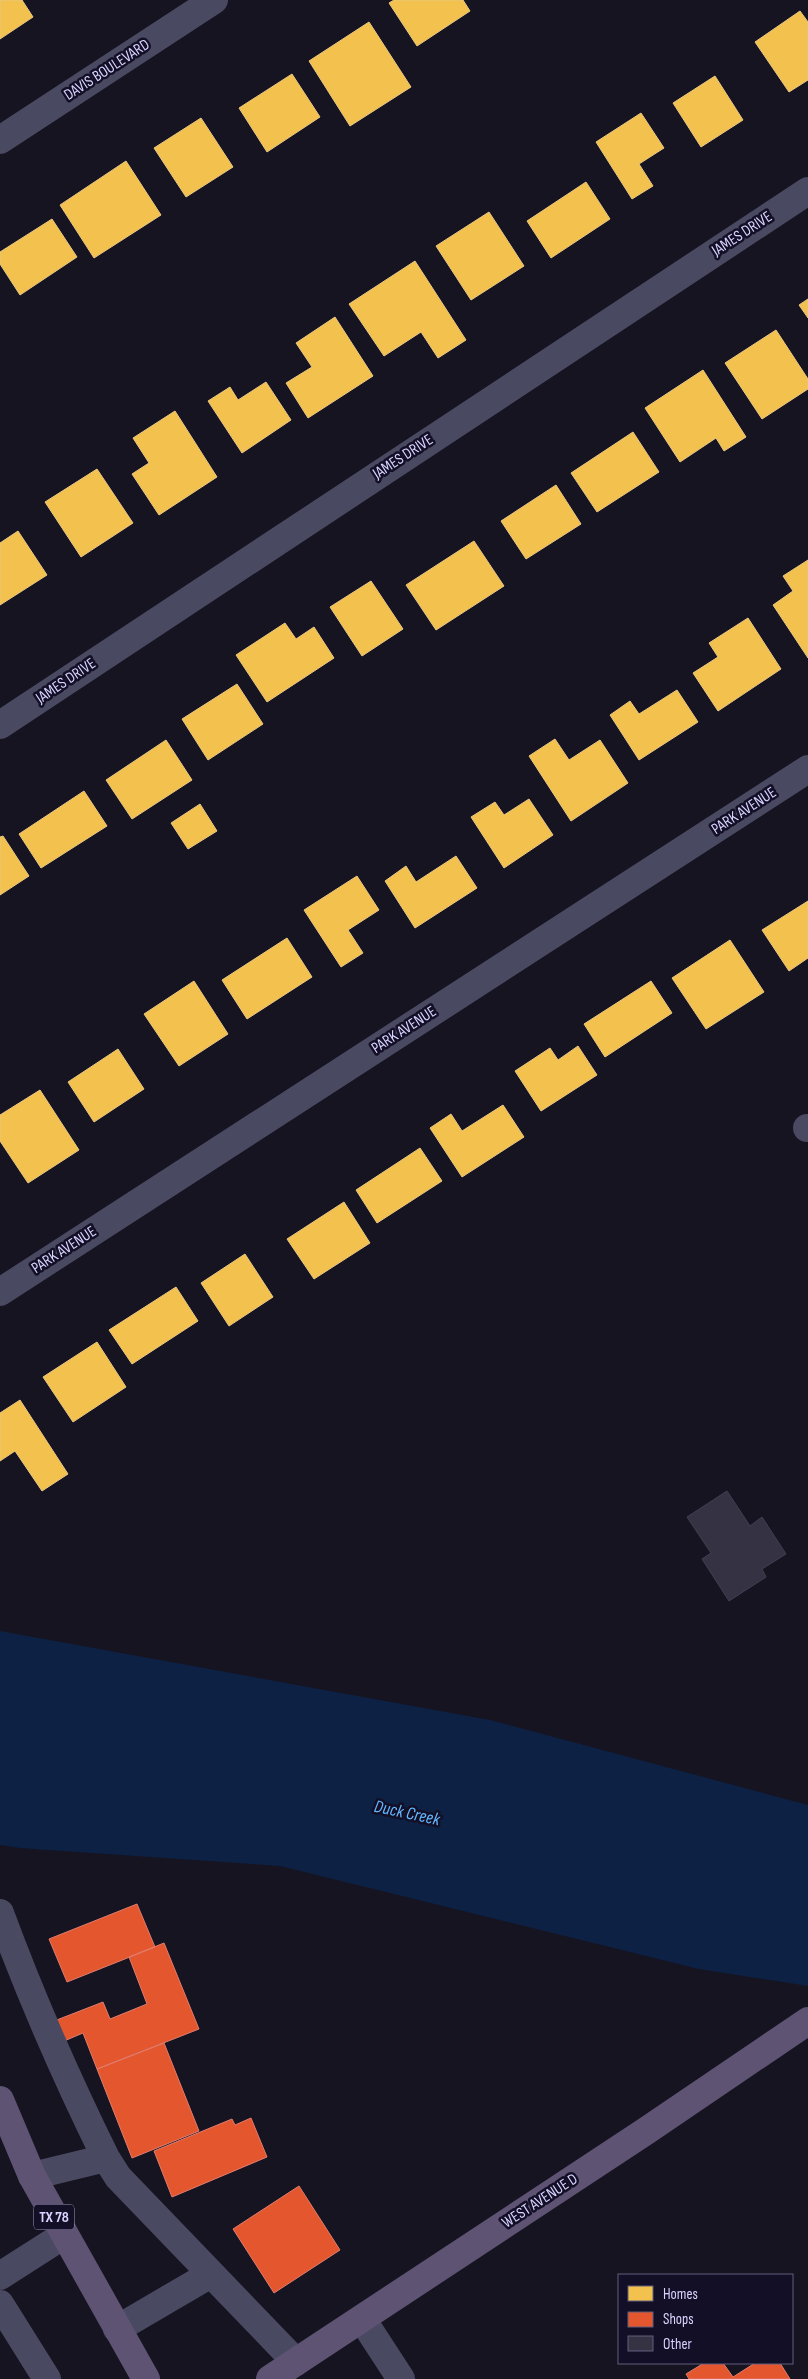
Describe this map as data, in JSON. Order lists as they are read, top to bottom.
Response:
{
  "streets": {
    "main road": ["WEST AVENUE D", "TX 78"],
    "street": ["DAVIS BOULEVARD", "JAMES DRIVE", "PARK AVENUE"]
  },
  "water": ["Duck Creek"],
  "legend": ["Homes", "Shops", "Other"]
}
